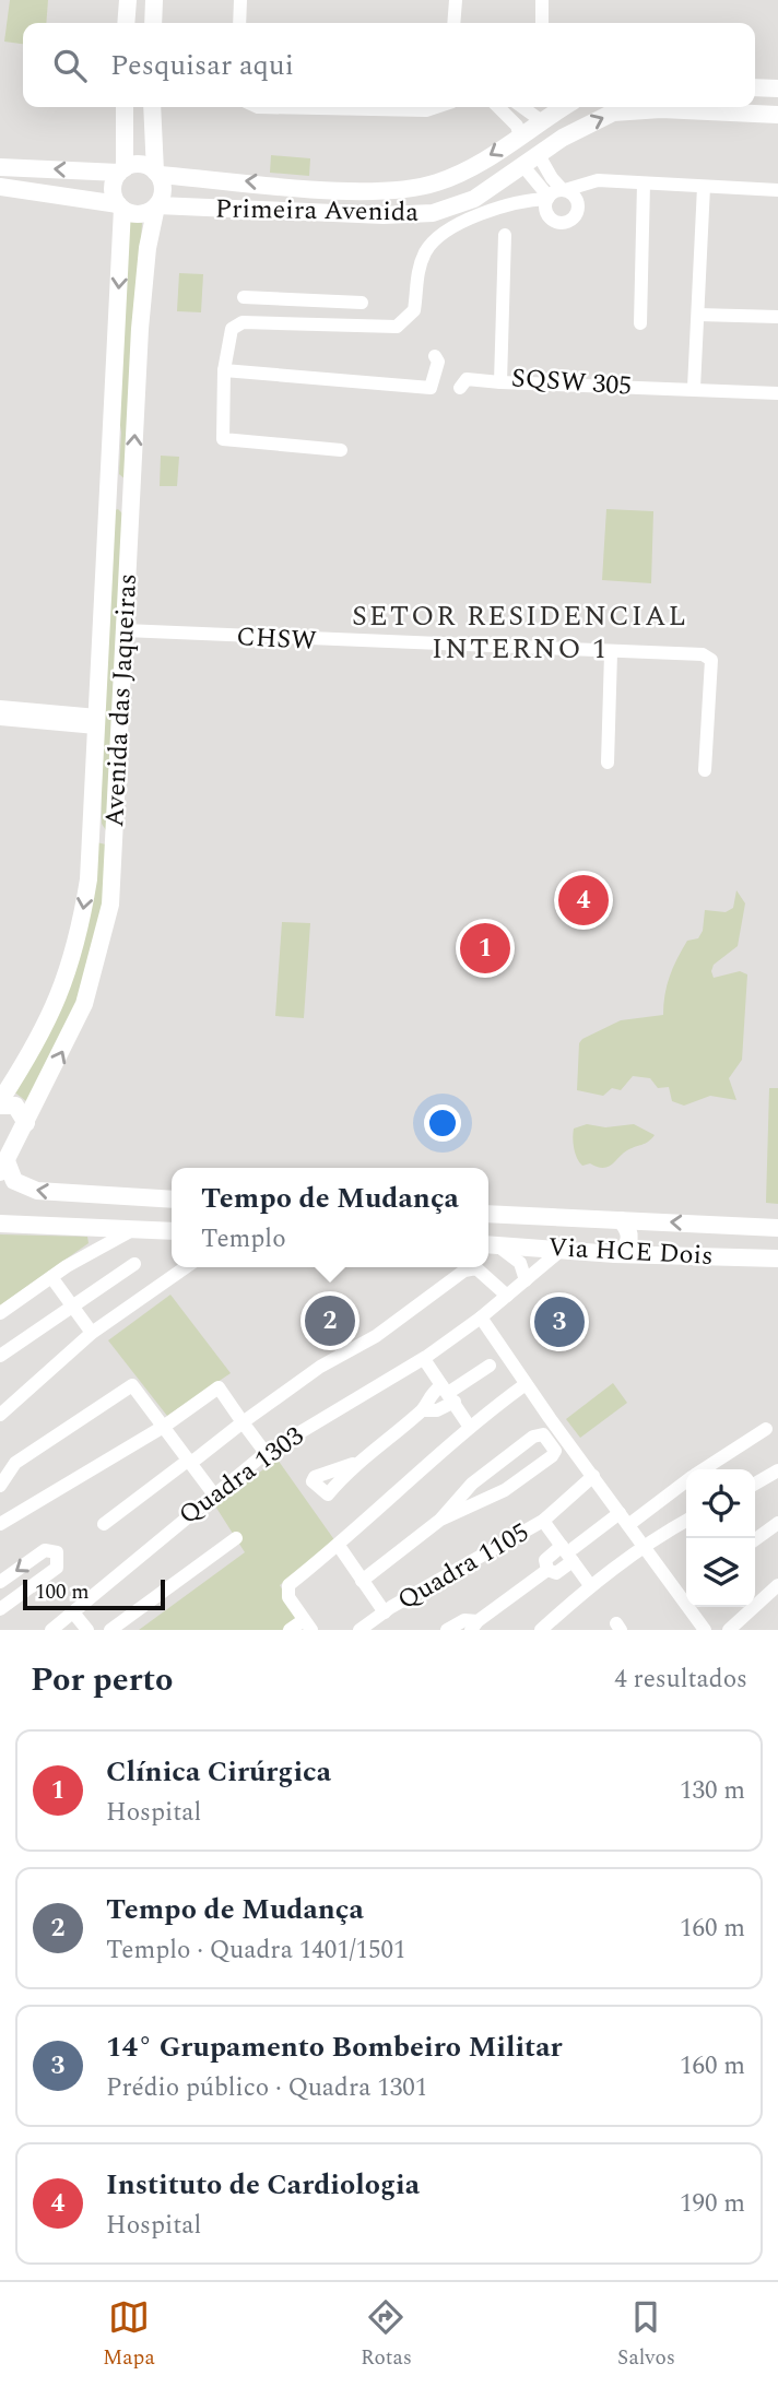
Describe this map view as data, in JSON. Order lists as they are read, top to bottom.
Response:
{
  "streets": {
    "main road": ["Primeira Avenida", "Avenida das Jaqueiras", "Via HCE Dois"],
    "street": [
      "SQSW 305",
      "CHSW",
      "Quadra 1303",
      "Quadra 1105"
    ]
  },
  "crossings": [
    ["Primeira Avenida", "Avenida das Jaqueiras"],
    ["CHSW", "Avenida das Jaqueiras"],
    ["Via HCE Dois", "Quadra 1303"]
  ],
  "districts": ["SETOR RESIDENCIAL INTERNO 1"],
  "scale_bar": "100 m",
  "page": {
    "search": "Pesquisar aqui",
    "pins": [
      "4",
      "1",
      "2",
      "3"
    ],
    "popup": ["Tempo de Mudança", "Templo"],
    "scale": "100 m",
    "heading": ["Por perto", "4 resultados"],
    "list": [
      {
        "mark": "1",
        "name": "Clínica Cirúrgica",
        "note": "Hospital",
        "value": "130 m"
      },
      {
        "mark": "2",
        "name": "Tempo de Mudança",
        "note": "Templo · Quadra 1401/1501",
        "value": "160 m"
      },
      {
        "mark": "3",
        "name": "14° Grupamento Bombeiro Militar",
        "note": "Prédio público · Quadra 1301",
        "value": "160 m"
      },
      {
        "mark": "4",
        "name": "Instituto de Cardiologia",
        "note": "Hospital",
        "value": "190 m"
      }
    ],
    "nav": ["Mapa", "Rotas", "Salvos"]
  }
}
